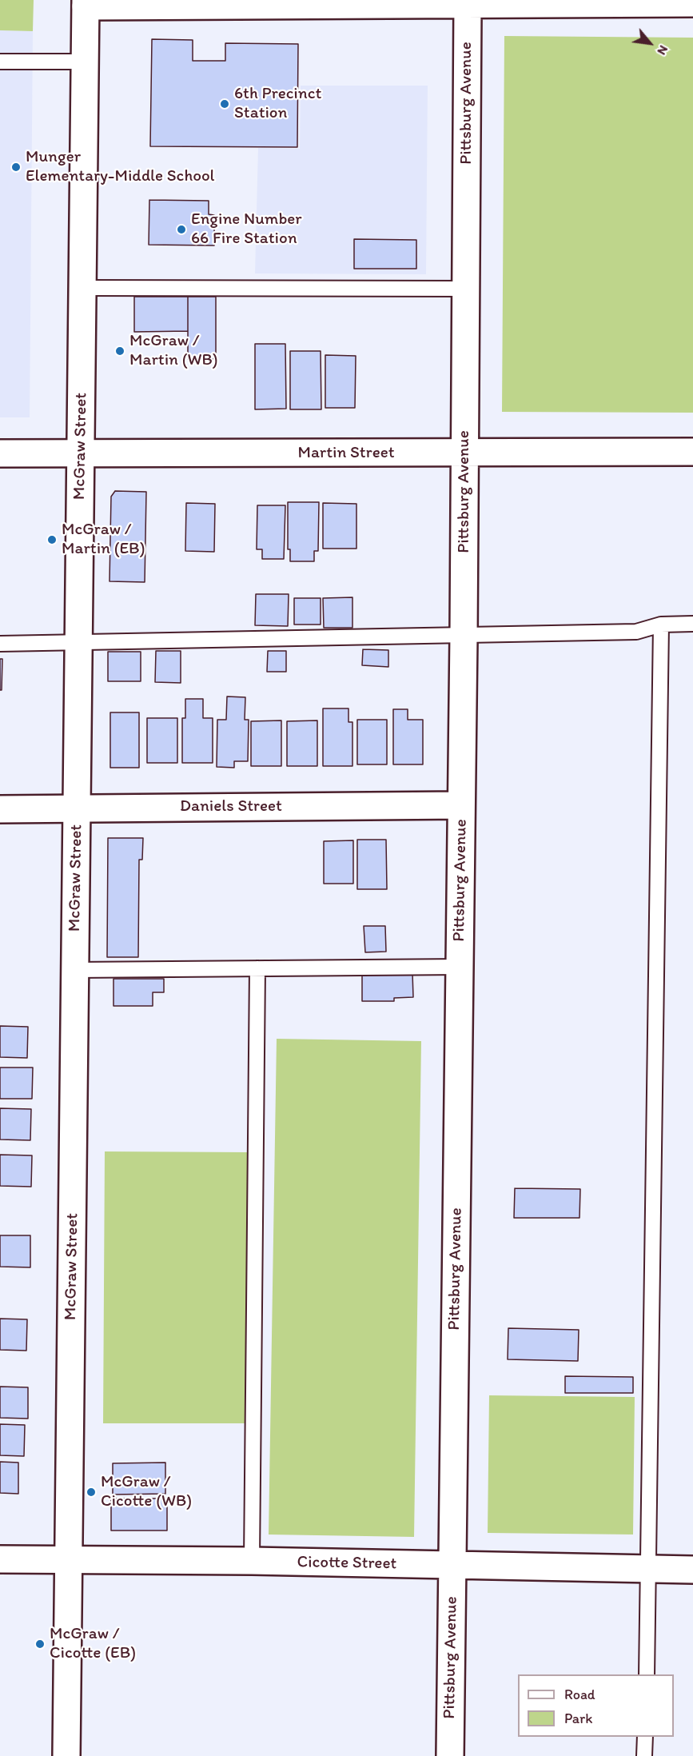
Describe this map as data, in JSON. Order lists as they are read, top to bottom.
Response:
{
  "streets": {
    "street": [
      "Pittsburg Avenue",
      "McGraw Street",
      "Martin Street",
      "Daniels Street",
      "Cicotte Street"
    ]
  },
  "crossings": [
    ["Pittsburg Avenue", "Martin Street"],
    ["Pittsburg Avenue", "Daniels Street"],
    ["Pittsburg Avenue", "Cicotte Street"],
    ["McGraw Street", "Martin Street"],
    ["McGraw Street", "Daniels Street"],
    ["McGraw Street", "Cicotte Street"]
  ],
  "places": [
    "6th Precinct Station",
    "Munger Elementary-Middle School",
    "Engine Number 66 Fire Station",
    "McGraw / Martin (WB)",
    "McGraw / Martin (EB)",
    "McGraw / Cicotte (WB)",
    "McGraw / Cicotte (EB)"
  ],
  "legend": ["Road", "Park"],
  "north": "bottom right"
}
